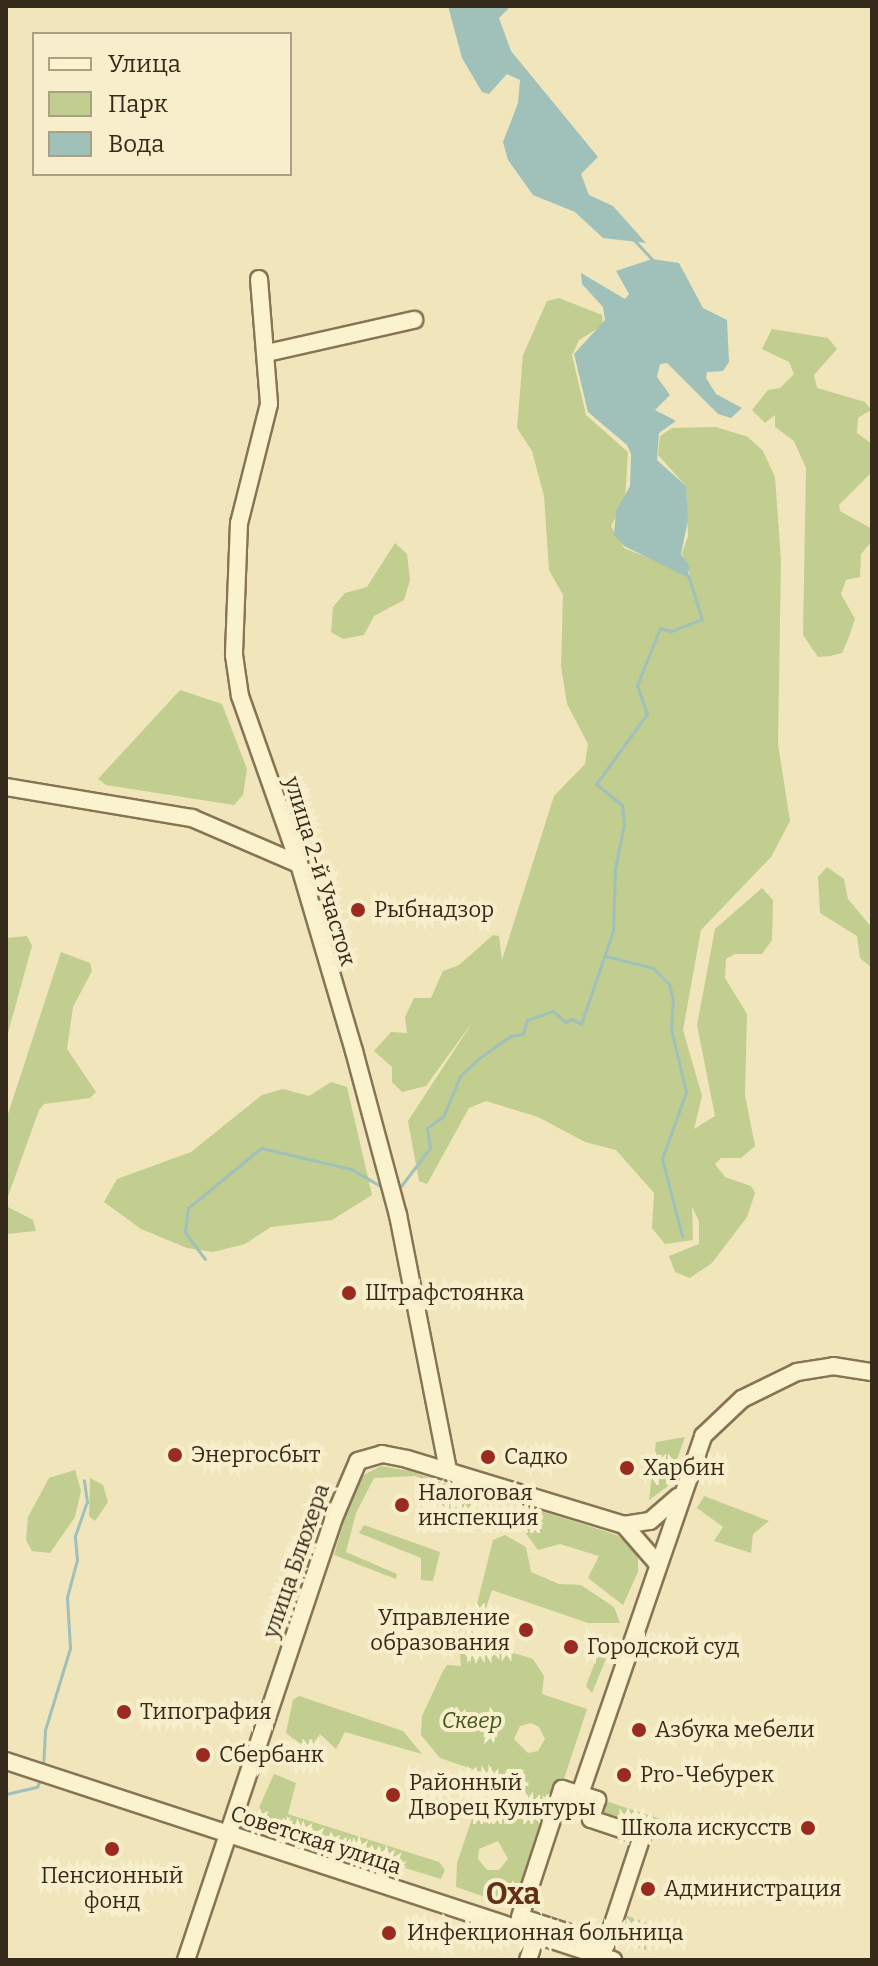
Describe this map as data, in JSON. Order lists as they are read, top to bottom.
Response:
{
  "streets": {
    "street": ["улица 2-й Участок", "улица Блюхера", "Советская улица"]
  },
  "crossings": [
    ["улица 2-й Участок", "улица Блюхера"],
    ["улица Блюхера", "Советская улица"]
  ],
  "districts": ["Оха"],
  "parks": ["Сквер"],
  "places": [
    "Рыбнадзор",
    "Штрафстоянка",
    "Энергосбыт",
    "Садко",
    "Харбин",
    "Налоговая инспекция",
    "Управление образования",
    "Городской суд",
    "Типография",
    "Азбука мебели",
    "Сбербанк",
    "Pro-Чебурек",
    "Районный Дворец Культуры",
    "Школа искусств",
    "Пенсионный фонд",
    "Администрация",
    "Инфекционная больница"
  ],
  "legend": ["Улица", "Парк", "Вода"]
}
